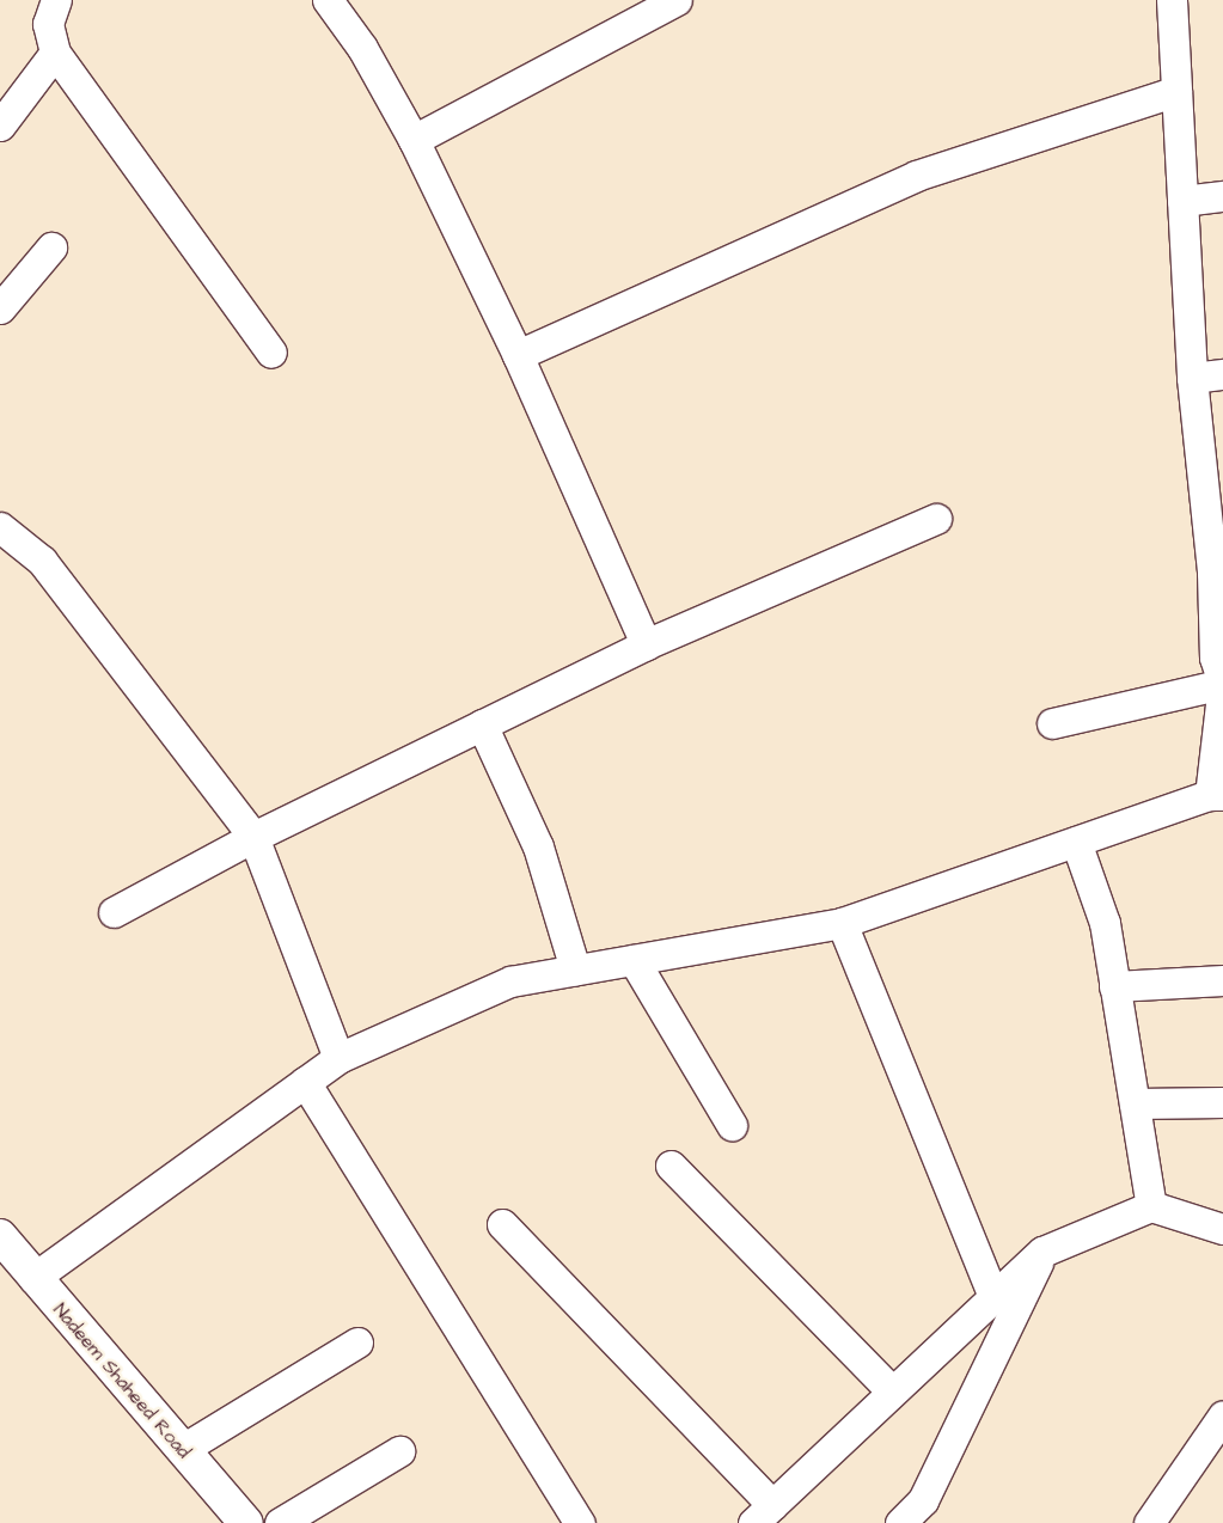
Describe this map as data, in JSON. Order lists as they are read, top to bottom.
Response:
{
  "streets": {
    "main road": ["Nadeem Shaheed Road"]
  }
}
